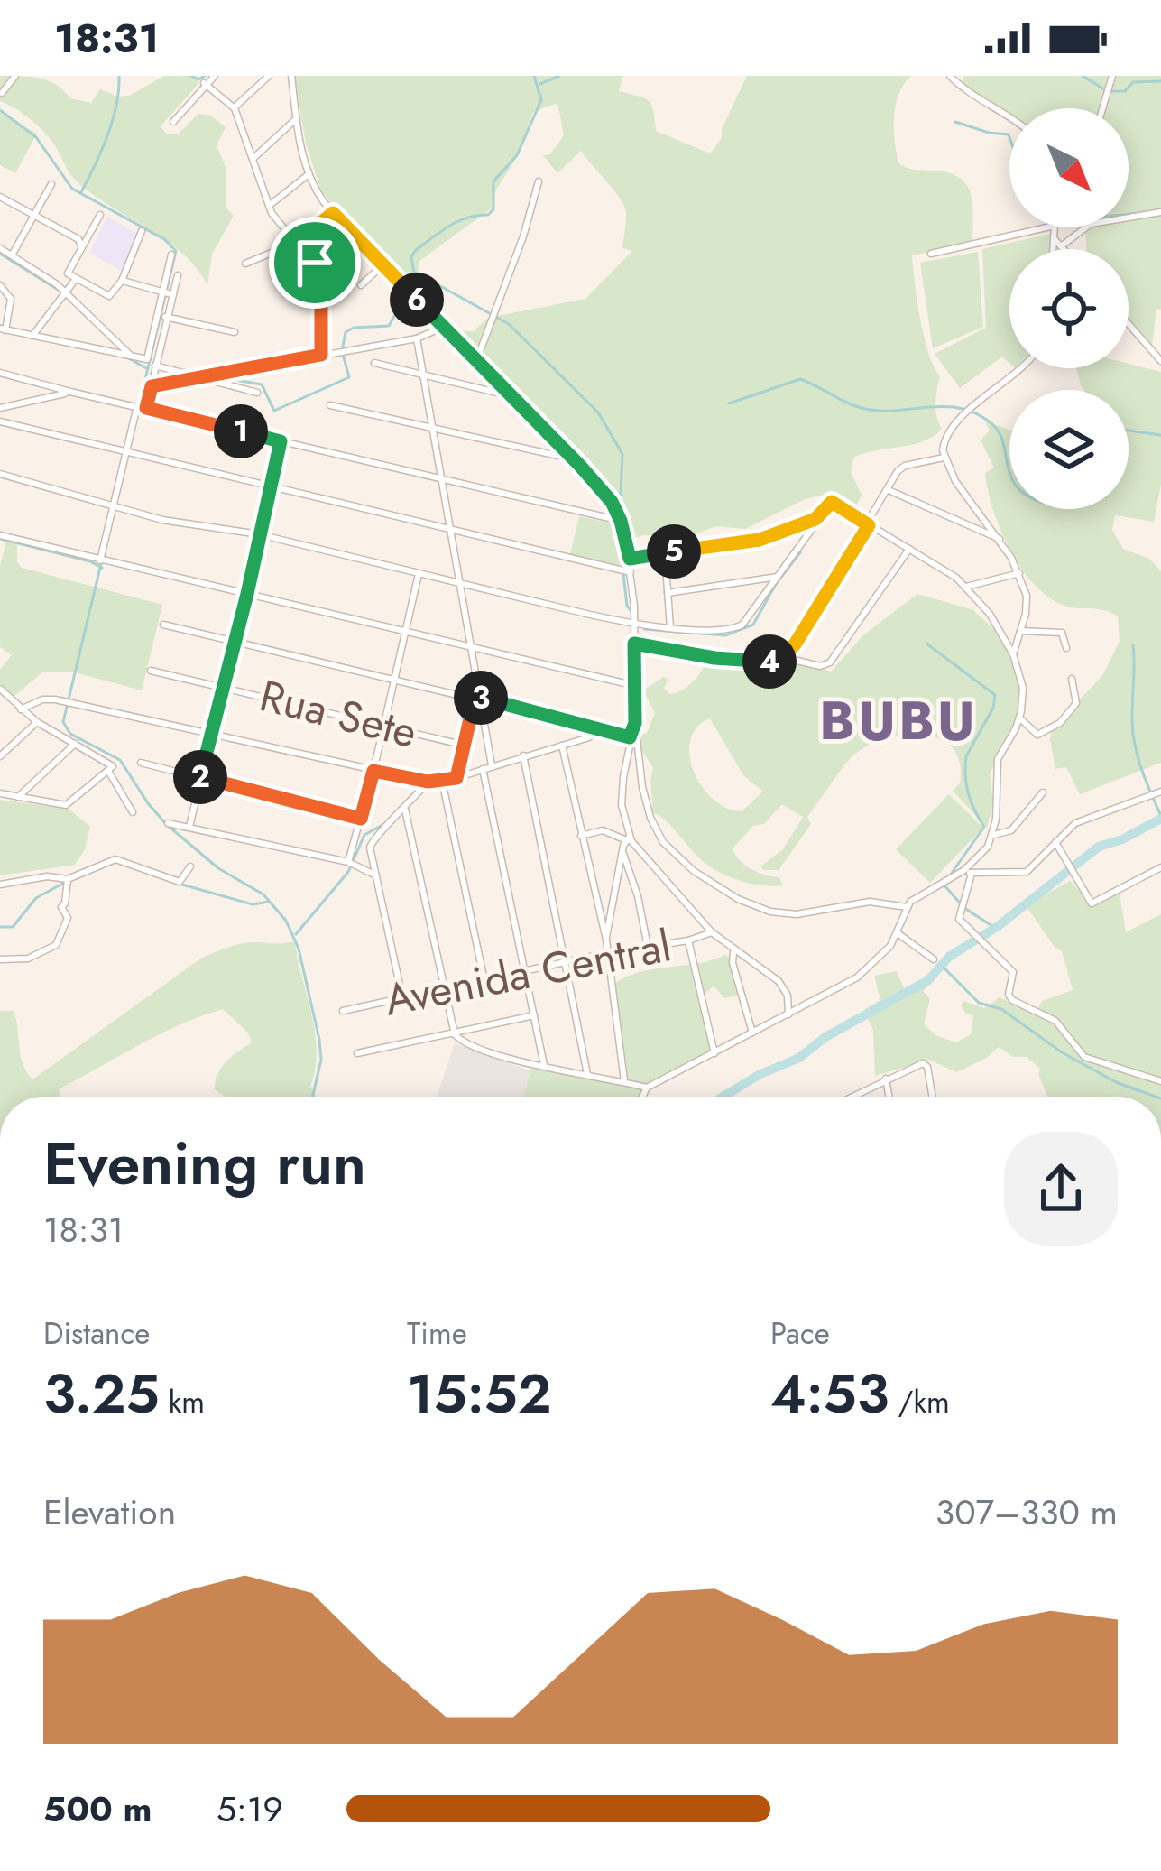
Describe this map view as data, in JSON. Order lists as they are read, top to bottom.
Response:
{
  "streets": {
    "street": ["Rua Sete", "Avenida Central"]
  },
  "districts": ["BUBU"],
  "north": "bottom right",
  "page": {
    "status": "18:31",
    "pins": [
      "6",
      "1",
      "5",
      "4",
      "3",
      "2"
    ],
    "heading": ["Evening run", "18:31"],
    "stats": [
      ["Distance", "3.25 km"],
      ["Time", "15:52"],
      ["Pace", "4:53 /km"]
    ],
    "chart": ["Elevation", "307–330 m"],
    "list": [
      {
        "name": "500 m",
        "note": "5:19"
      }
    ]
  }
}
